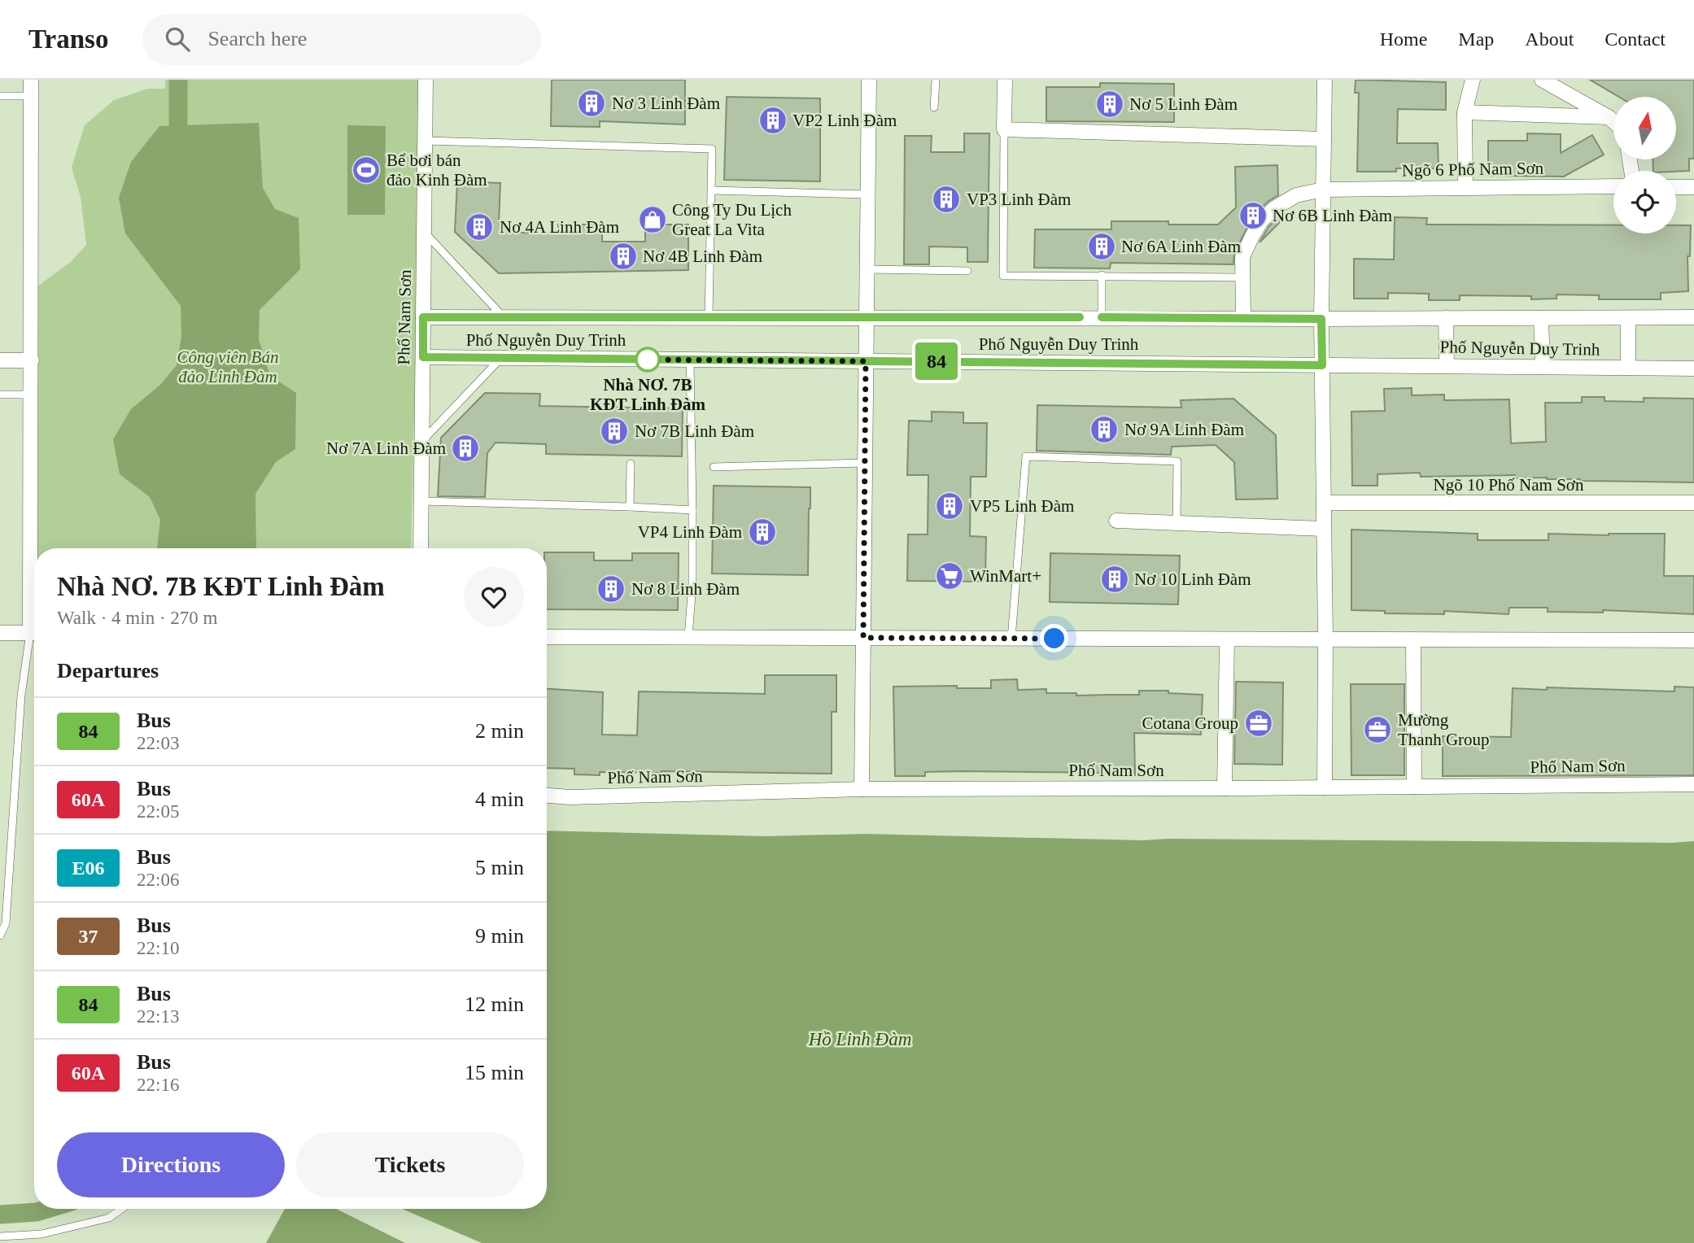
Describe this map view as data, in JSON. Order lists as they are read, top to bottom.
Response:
{
  "streets": {
    "street": [
      "Ngõ 6 Phố Nam Sơn",
      "Phố Nam Sơn",
      "Phố Nguyễn Duy Trinh",
      "Ngõ 10 Phố Nam Sơn"
    ]
  },
  "crossings": [
    ["Ngõ 6 Phố Nam Sơn", "Phố Nguyễn Duy Trinh"],
    ["Phố Nam Sơn", "Phố Nguyễn Duy Trinh"]
  ],
  "water": ["Hồ Linh Đàm"],
  "parks": ["Công viên Bán đảo Linh Đàm"],
  "places": {
    "building": [
      "Nơ 3 Linh Đàm",
      "Nơ 5 Linh Đàm",
      "VP2 Linh Đàm",
      "VP3 Linh Đàm",
      "Nơ 6B Linh Đàm",
      "Nơ 4A Linh Đàm",
      "Nơ 6A Linh Đàm",
      "Nơ 4B Linh Đàm",
      "Nơ 9A Linh Đàm",
      "Nơ 7B Linh Đàm",
      "Nơ 7A Linh Đàm",
      "VP5 Linh Đàm",
      "VP4 Linh Đàm",
      "Nơ 10 Linh Đàm",
      "Nơ 8 Linh Đàm"
    ],
    "sports": ["Bể bơi bán đảo Kinh Đàm"],
    "shop": ["Công Ty Du Lịch Great La Vita"],
    "other": ["Nhà NƠ. 7B KĐT Linh Đàm"],
    "supermarket": ["WinMart+"],
    "office": ["Cotana Group", "Mường Thanh Group"]
  },
  "lines": ["bus line 84"],
  "north": "top",
  "page": {
    "header": "Transo",
    "search": "Search here",
    "nav": [
      "Home",
      "Map",
      "About",
      "Contact"
    ],
    "on_map": "84",
    "heading": [
      ["Nhà NƠ. 7B KĐT Linh Đàm", "Walk · 4 min · 270 m"],
      "Departures"
    ],
    "list": [
      {
        "mark": "84",
        "name": "Bus",
        "note": "22:03",
        "value": "2 min"
      },
      {
        "mark": "60A",
        "name": "Bus",
        "note": "22:05",
        "value": "4 min"
      },
      {
        "mark": "E06",
        "name": "Bus",
        "note": "22:06",
        "value": "5 min"
      },
      {
        "mark": "37",
        "name": "Bus",
        "note": "22:10",
        "value": "9 min"
      },
      {
        "mark": "84",
        "name": "Bus",
        "note": "22:13",
        "value": "12 min"
      },
      {
        "mark": "60A",
        "name": "Bus",
        "note": "22:16",
        "value": "15 min"
      }
    ],
    "buttons": ["Directions", "Tickets"]
  }
}
